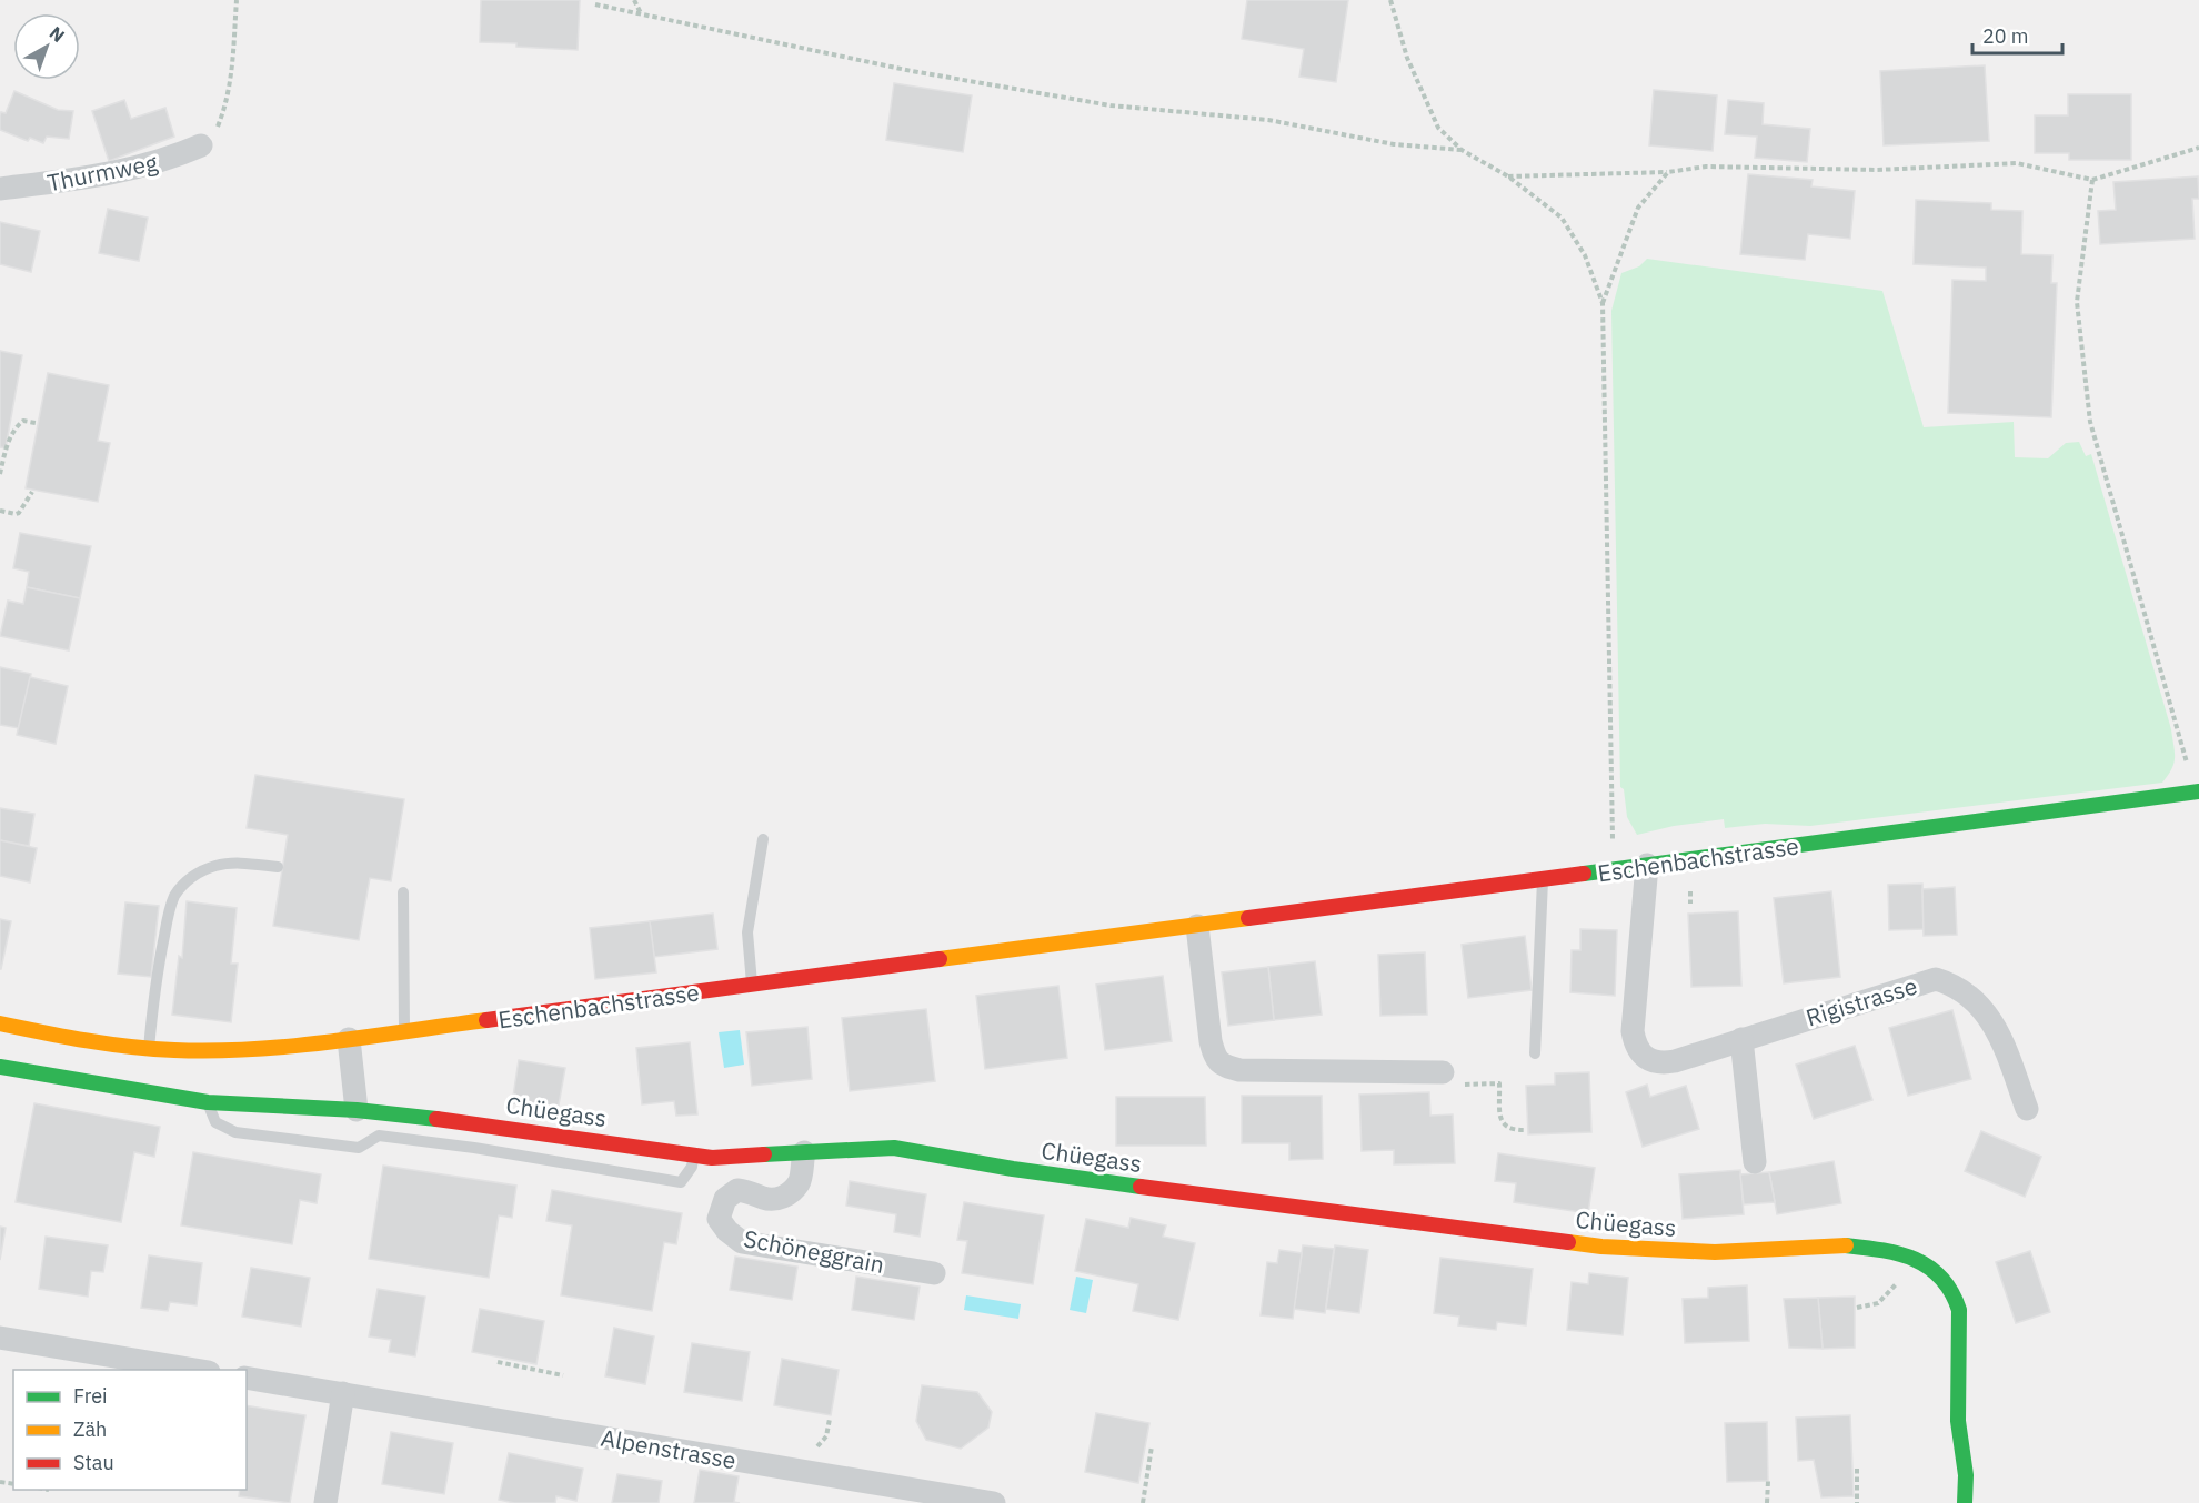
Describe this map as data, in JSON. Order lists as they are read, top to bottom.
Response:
{
  "streets": {
    "street": [
      "Thurmweg",
      "Eschenbachstrasse",
      "Rigistrasse",
      "Chüegass",
      "Schöneggrain",
      "Alpenstrasse"
    ]
  },
  "crossings": [
    ["Eschenbachstrasse", "Rigistrasse"],
    ["Chüegass", "Schöneggrain"]
  ],
  "legend": ["Frei", "Zäh", "Stau"],
  "scale_bar": "20 m",
  "north": "top right"
}
